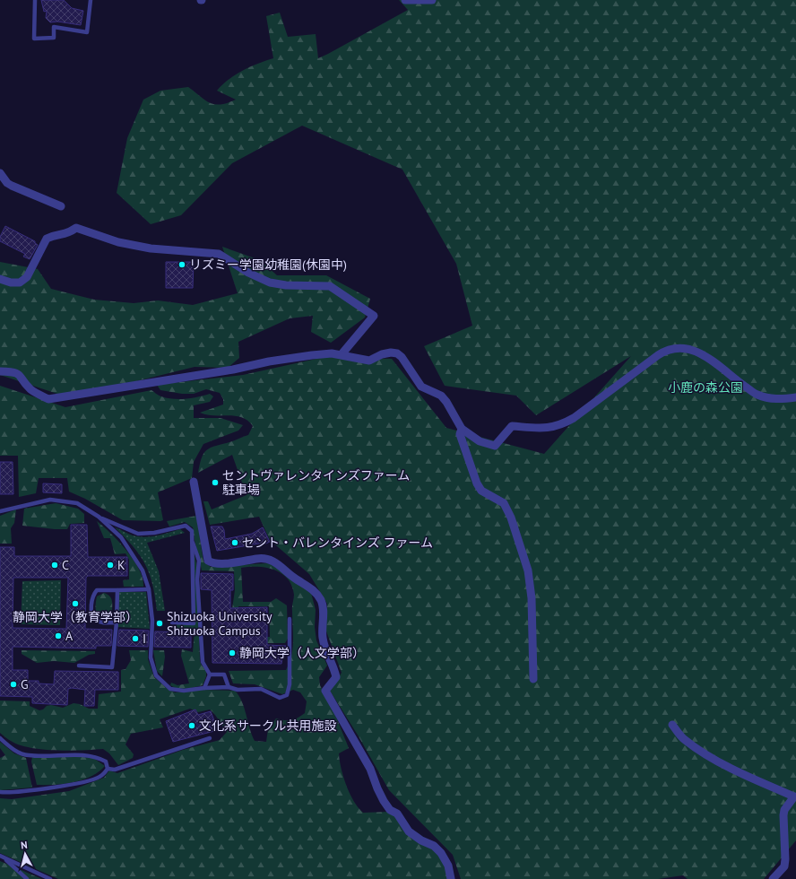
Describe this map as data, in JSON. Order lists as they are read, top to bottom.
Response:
{
  "parks": ["小鹿の森公園"],
  "places": [
    "リズミー学園幼稚園(休園中)",
    "セントヴァレンタインズファーム 駐車場",
    "セント・バレンタインズ ファーム",
    "C",
    "K",
    "静岡大学（教育学部）",
    "Shizuoka University Shizuoka Campus",
    "A",
    "I",
    "静岡大学（人文学部）",
    "G",
    "文化系サークル共用施設"
  ],
  "north": "top"
}
